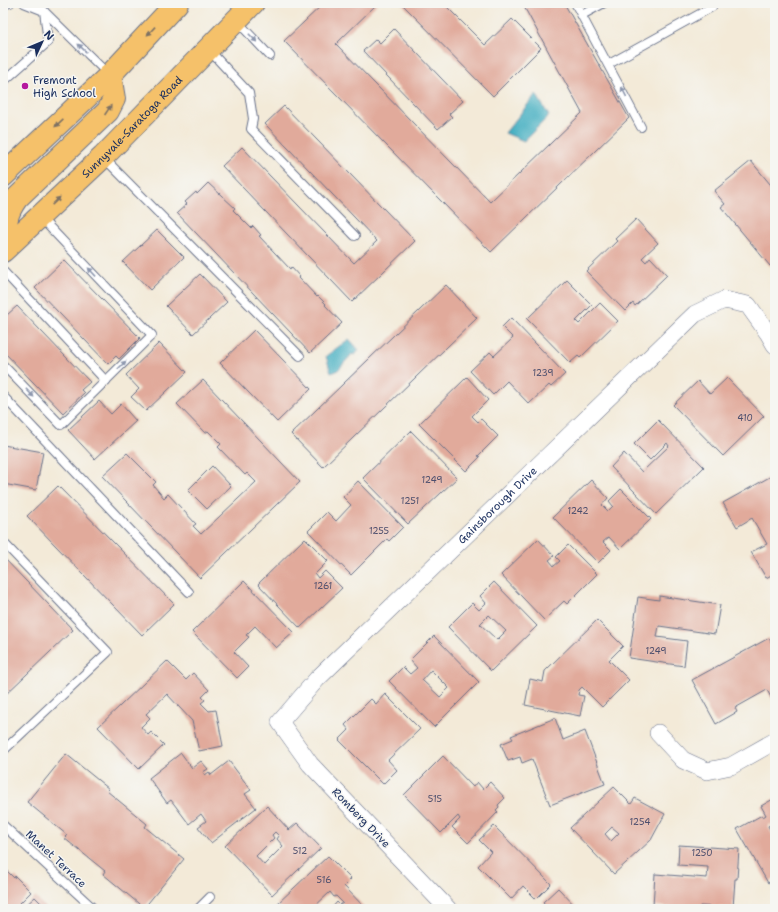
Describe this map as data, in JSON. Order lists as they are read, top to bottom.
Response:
{
  "streets": {
    "main road": ["Sunnyvale-Saratoga Road"],
    "street": ["Gainsborough Drive", "Romberg Drive"],
    "lane": ["Manet Terrace"]
  },
  "crossings": [
    ["Gainsborough Drive", "Romberg Drive"]
  ],
  "places": ["Fremont High School"],
  "house_numbers": [
    "1239",
    "410",
    "1249",
    "1251",
    "1242",
    "1255",
    "1261",
    "1249",
    "515",
    "1254",
    "512",
    "1250",
    "516"
  ],
  "north": "top right"
}
